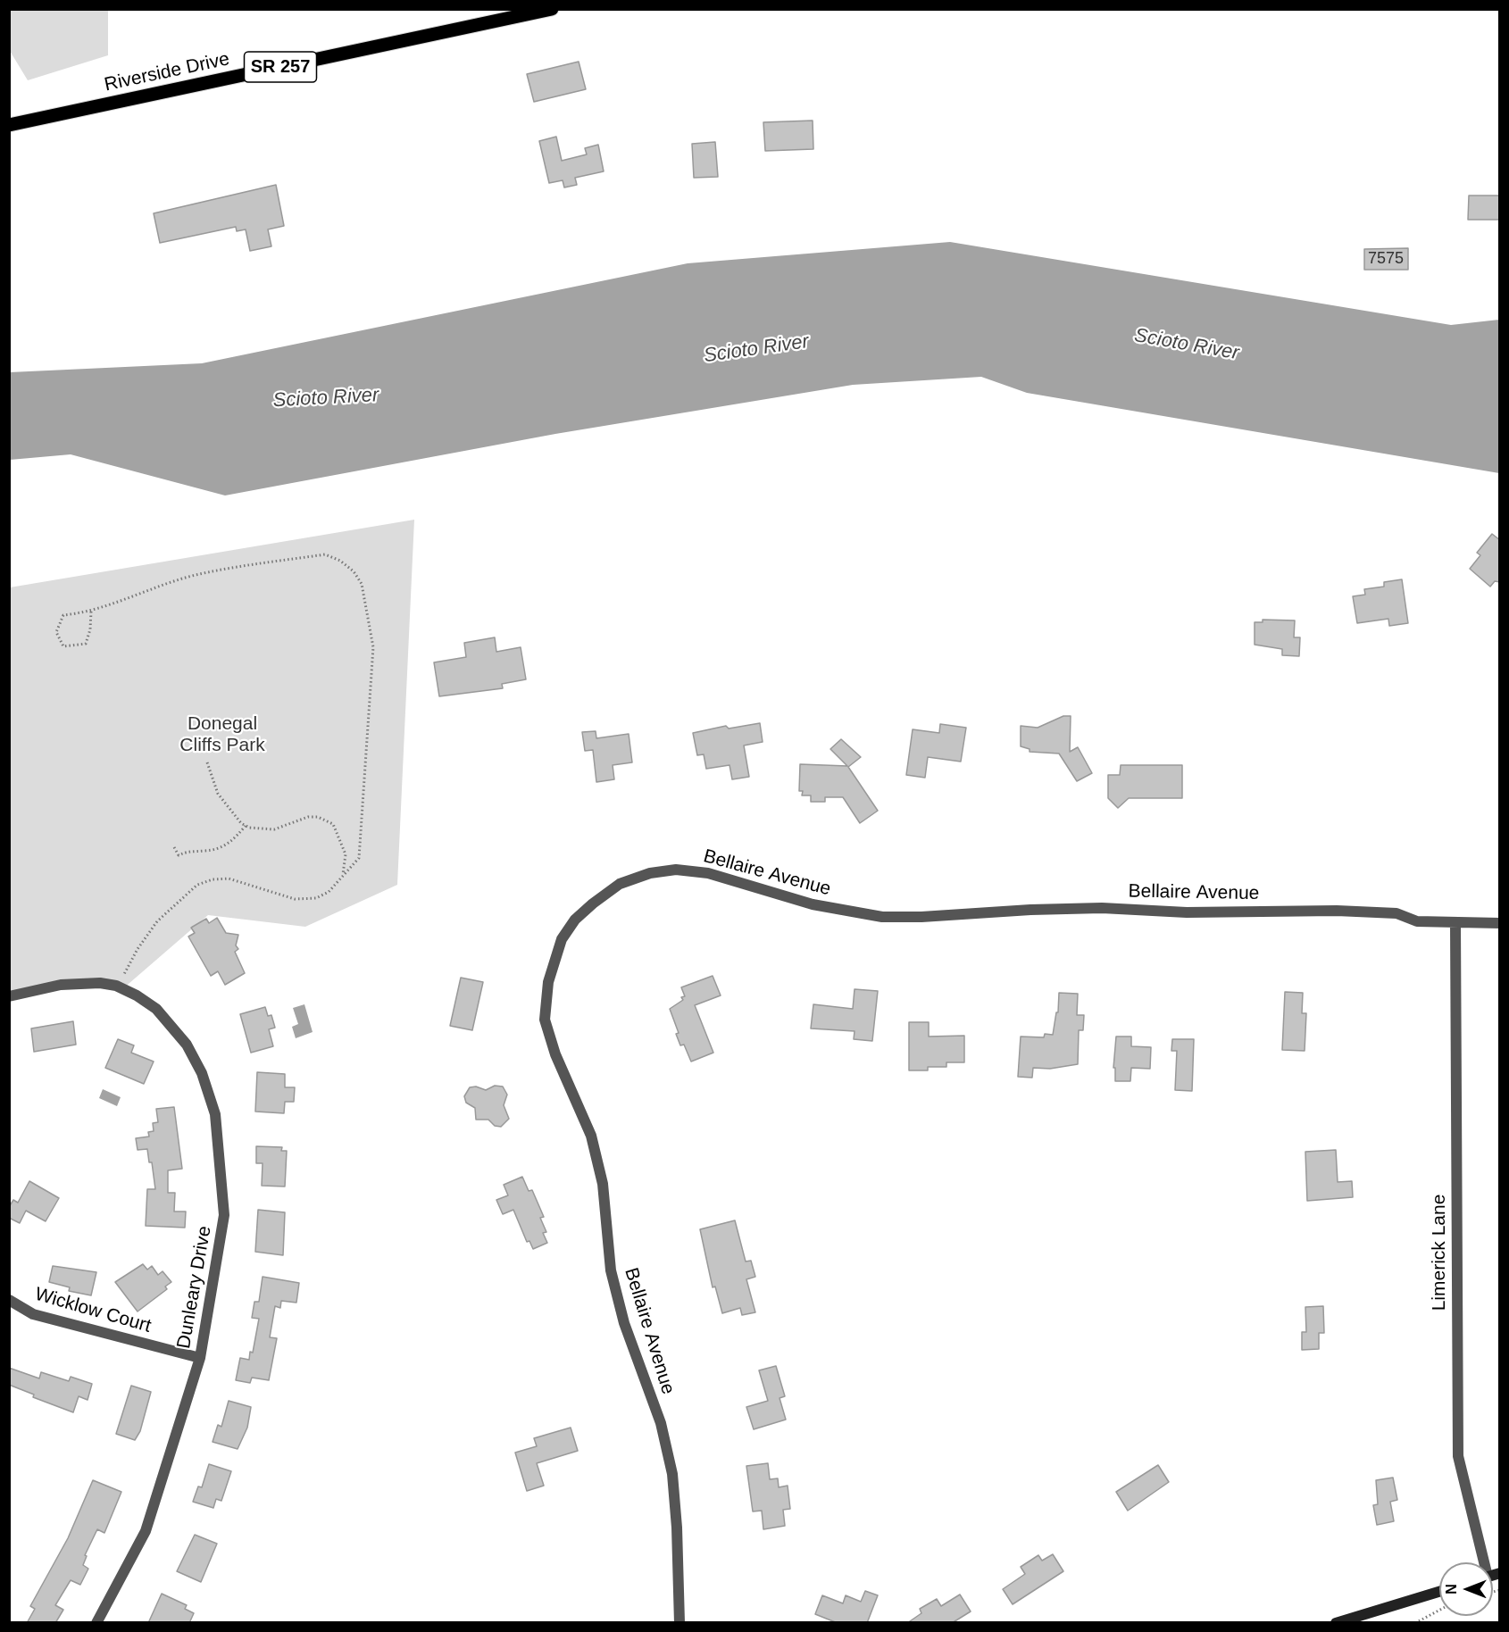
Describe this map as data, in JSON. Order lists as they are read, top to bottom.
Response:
{
  "streets": {
    "main road": ["SR 257", "Riverside Drive"],
    "street": [
      "Bellaire Avenue",
      "Limerick Lane",
      "Dunleary Drive",
      "Wicklow Court"
    ]
  },
  "crossings": [
    ["Bellaire Avenue", "Limerick Lane"],
    ["Dunleary Drive", "Wicklow Court"]
  ],
  "water": ["Scioto River"],
  "parks": ["Donegal Cliffs Park"],
  "house_numbers": ["7575"],
  "north": "left"
}
